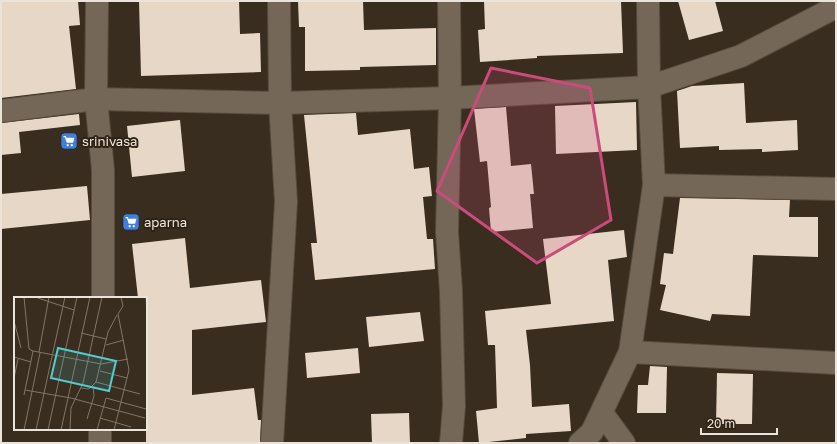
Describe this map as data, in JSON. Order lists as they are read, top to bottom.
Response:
{
  "places": {
    "supermarket": ["srinivasa", "aparna"]
  },
  "scale_bar": "20 m"
}
